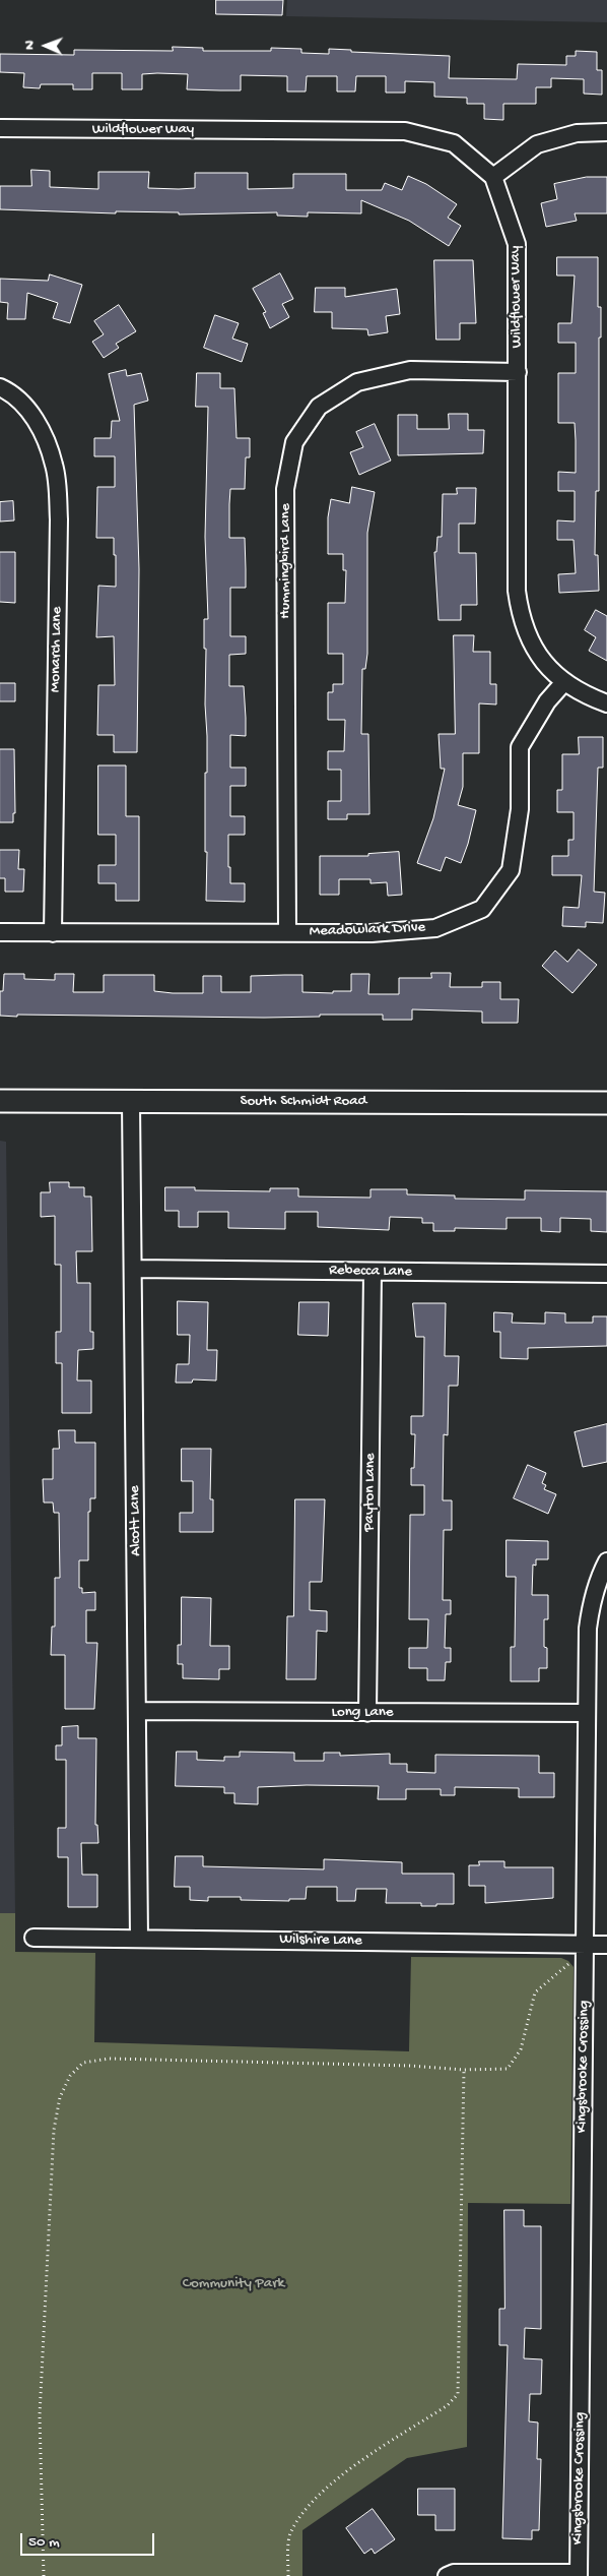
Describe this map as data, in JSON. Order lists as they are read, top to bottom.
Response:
{
  "streets": {
    "street": [
      "Wildflower Way",
      "Hummingbird Lane",
      "Monarch Lane",
      "Meadowlark Drive",
      "South Schmidt Road",
      "Rebecca Lane",
      "Payton Lane",
      "Alcott Lane",
      "Long Lane",
      "Wilshire Lane",
      "Kingsbrooke Crossing"
    ]
  },
  "crossings": [
    ["Wildflower Way", "Hummingbird Lane"],
    ["Wildflower Way", "Meadowlark Drive"],
    ["Hummingbird Lane", "Meadowlark Drive"],
    ["Monarch Lane", "Meadowlark Drive"],
    ["South Schmidt Road", "Alcott Lane"],
    ["Rebecca Lane", "Payton Lane"],
    ["Rebecca Lane", "Alcott Lane"],
    ["Payton Lane", "Long Lane"],
    ["Alcott Lane", "Long Lane"],
    ["Alcott Lane", "Wilshire Lane"],
    ["Long Lane", "Kingsbrooke Crossing"],
    ["Wilshire Lane", "Kingsbrooke Crossing"]
  ],
  "parks": ["Community Park"],
  "scale_bar": "50 m",
  "north": "left"
}
